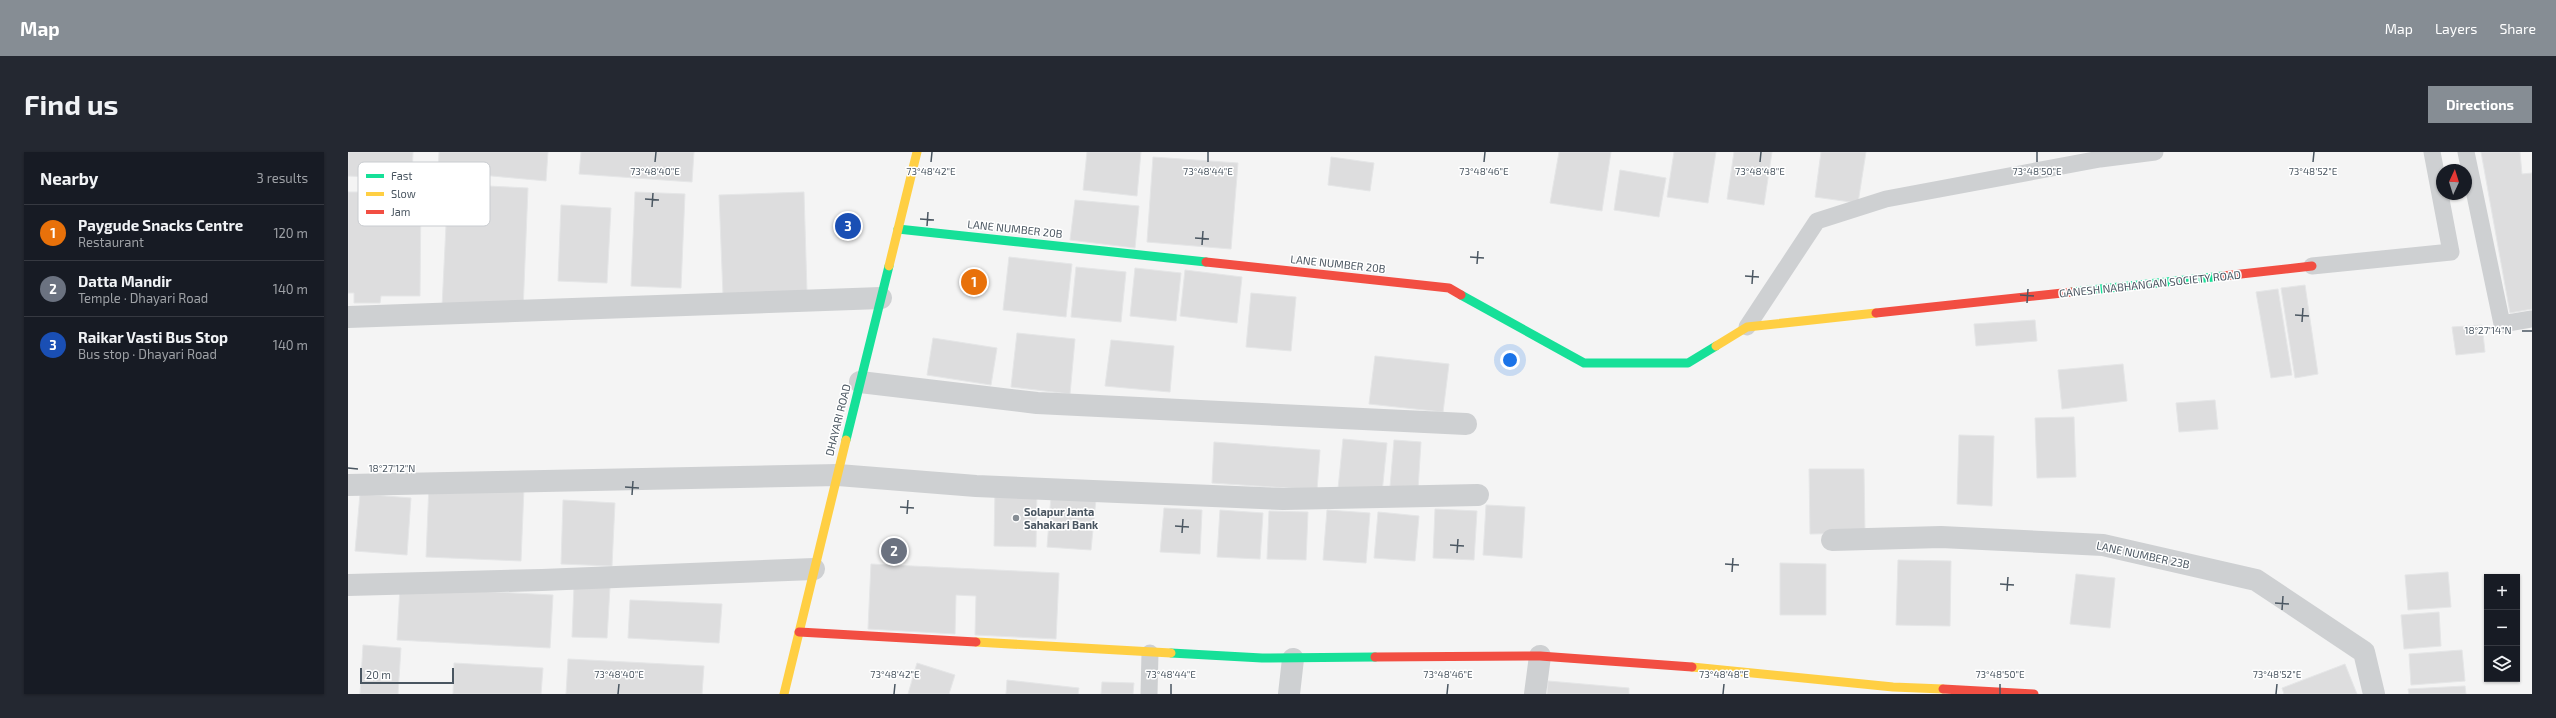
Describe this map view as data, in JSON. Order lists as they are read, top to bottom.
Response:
{
  "streets": {
    "street": [
      "LANE NUMBER 20B",
      "GANESH NABHANGAN SOCIETY ROAD",
      "DHAYARI ROAD",
      "LANE NUMBER 23B"
    ]
  },
  "crossings": [
    ["LANE NUMBER 20B", "GANESH NABHANGAN SOCIETY ROAD"],
    ["LANE NUMBER 20B", "DHAYARI ROAD"]
  ],
  "places": ["Solapur Janta Sahakari Bank"],
  "legend": ["Fast", "Slow", "Jam"],
  "scale_bar": "20 m",
  "north": "top",
  "page": {
    "header": "Map",
    "nav": ["Map", "Layers", "Share"],
    "buttons": "Directions",
    "title": "Find us",
    "heading": ["Nearby", "3 results"],
    "list": [
      {
        "mark": "1",
        "name": "Paygude Snacks Centre",
        "note": "Restaurant",
        "value": "120 m"
      },
      {
        "mark": "2",
        "name": "Datta Mandir",
        "note": "Temple · Dhayari Road",
        "value": "140 m"
      },
      {
        "mark": "3",
        "name": "Raikar Vasti Bus Stop",
        "note": "Bus stop · Dhayari Road",
        "value": "140 m"
      }
    ],
    "pins": ["3", "1", "2"],
    "map_buttons": ["+", "−"],
    "scale": "20 m"
  },
  "coordinates": [
    "73°48'40\"E",
    "73°48'42\"E",
    "73°48'44\"E",
    "73°48'46\"E",
    "73°48'48\"E",
    "73°48'50\"E",
    "73°48'52\"E",
    "18°27'14\"N",
    "18°27'12\"N"
  ]
}
